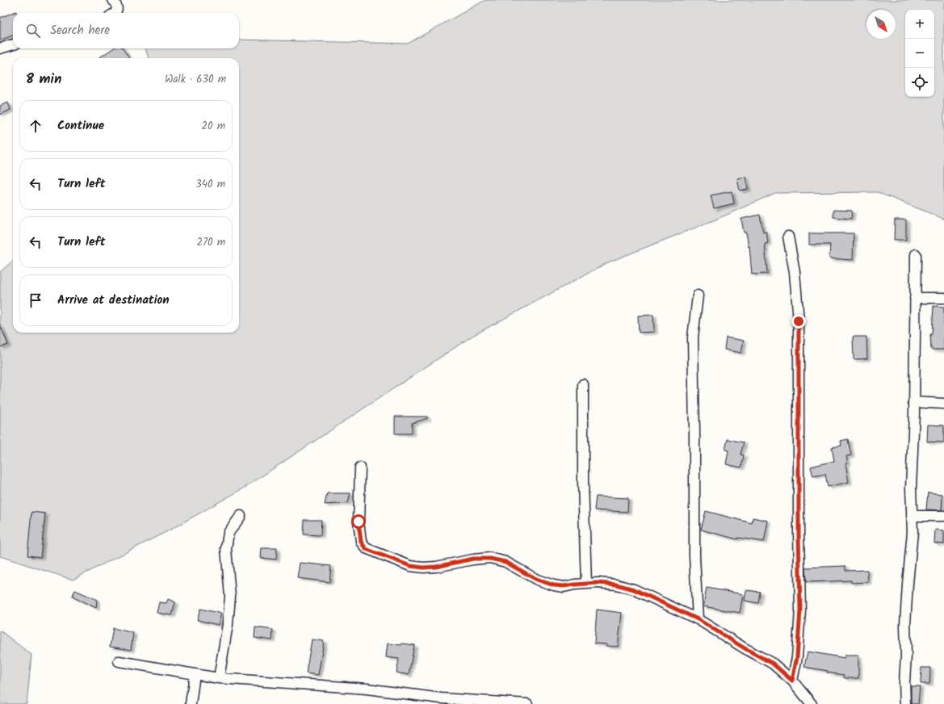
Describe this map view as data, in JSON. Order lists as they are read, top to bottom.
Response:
{
  "north": "bottom right",
  "page": {
    "map_buttons": ["+", "−"],
    "search": "Search here",
    "heading": ["8 min", "Walk · 630 m"],
    "list": [
      ["Continue", "20 m"],
      ["Turn left", "340 m"],
      ["Turn left", "270 m"],
      "Arrive at destination"
    ]
  }
}
